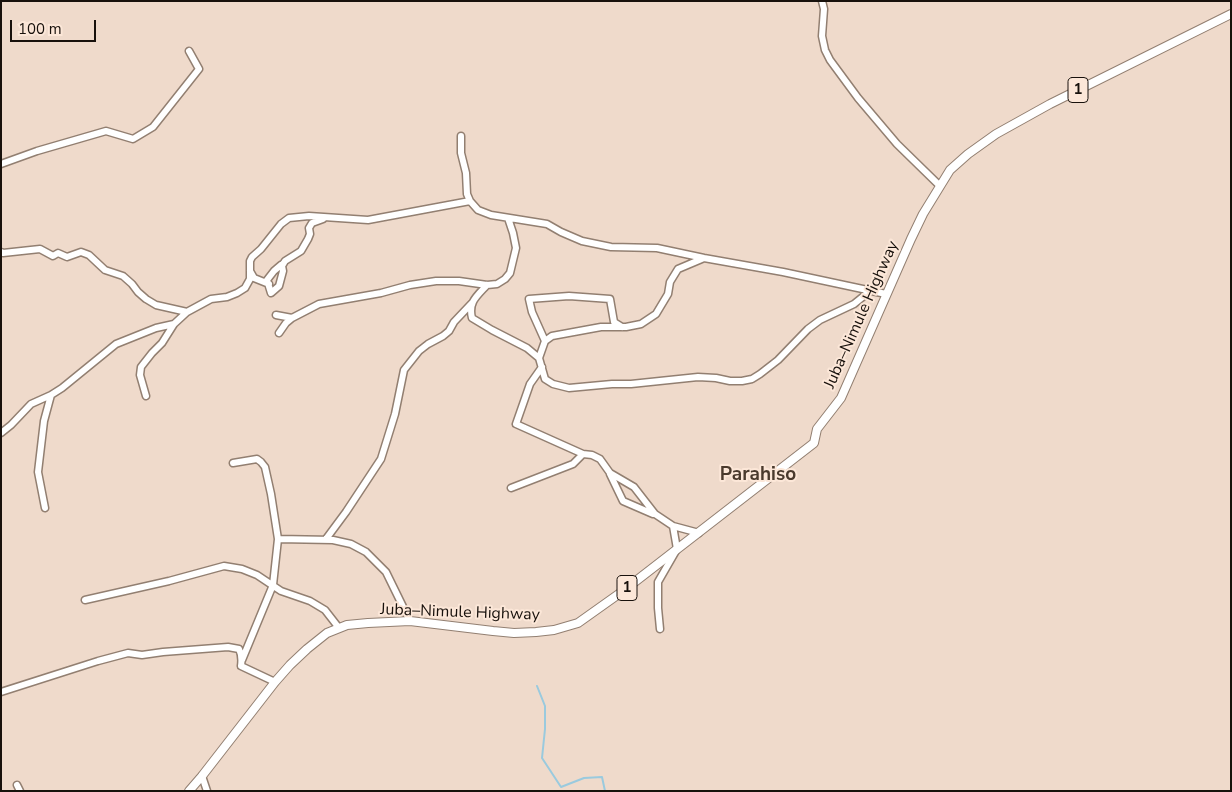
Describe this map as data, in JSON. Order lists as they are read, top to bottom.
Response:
{
  "streets": {
    "main road": ["1", "Juba–Nimule Highway"]
  },
  "crossings": [
    ["1", "Juba–Nimule Highway"]
  ],
  "districts": ["Parahiso"],
  "scale_bar": "100 m"
}
